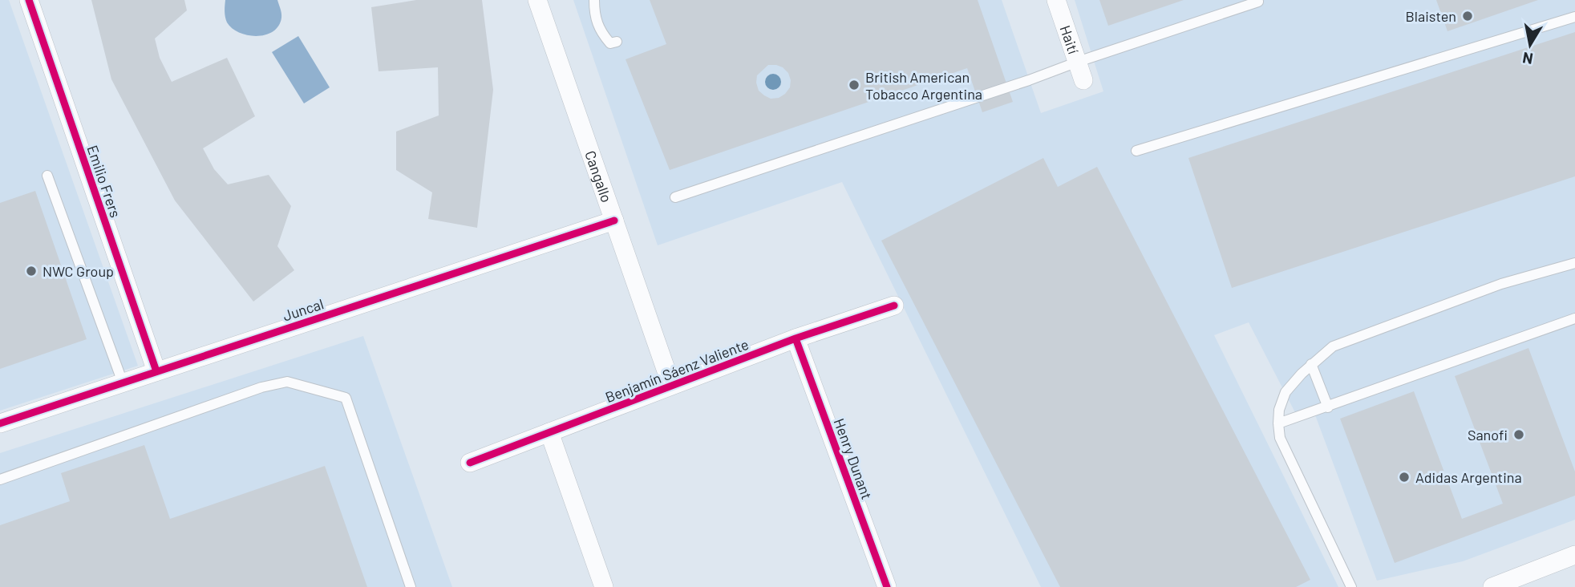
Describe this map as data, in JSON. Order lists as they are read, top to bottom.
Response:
{
  "streets": {
    "street": [
      "Haití",
      "Cangallo",
      "Emilio Frers",
      "Juncal",
      "Benjamín Sáenz Valiente",
      "Henry Dunant"
    ]
  },
  "crossings": [
    ["Cangallo", "Juncal"],
    ["Cangallo", "Benjamín Sáenz Valiente"],
    ["Emilio Frers", "Juncal"],
    ["Benjamín Sáenz Valiente", "Henry Dunant"]
  ],
  "places": [
    "Blaisten",
    "British American Tobacco Argentina",
    "NWC Group",
    "Sanofi",
    "Adidas Argentina"
  ],
  "north": "bottom"
}
